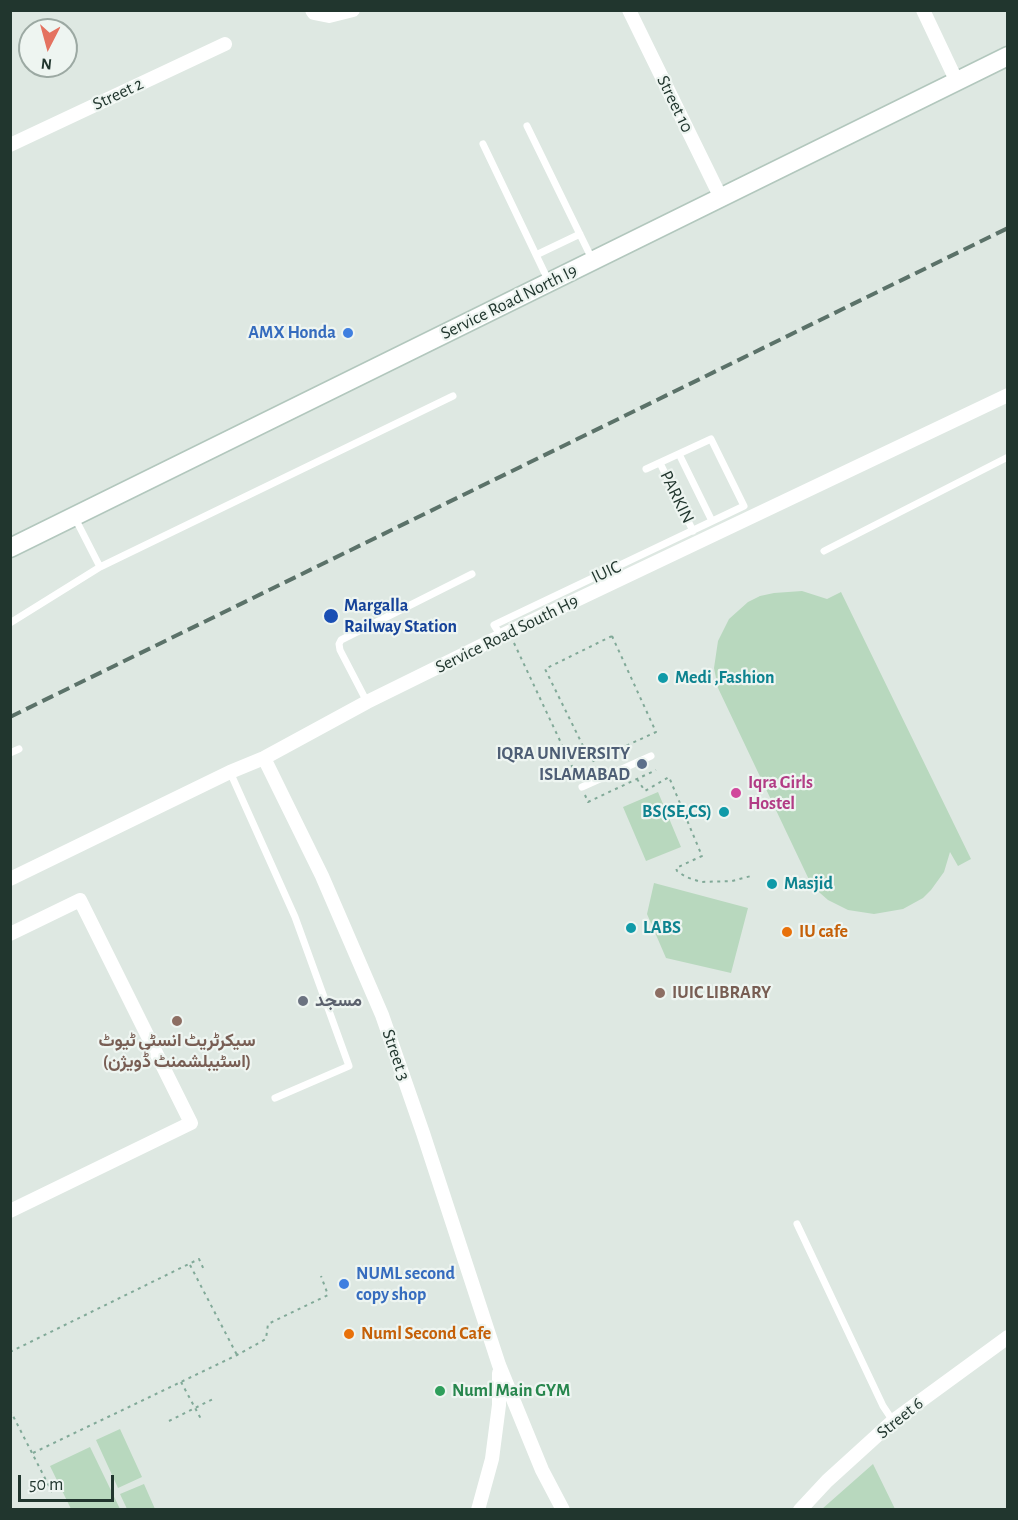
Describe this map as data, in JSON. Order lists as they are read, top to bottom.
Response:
{
  "streets": {
    "main road": ["Service Road North I9"],
    "street": [
      "Street 2",
      "Street 10",
      "Service Road South H9",
      "Street 3",
      "Street 6"
    ],
    "lane": ["PARKIN", "IUIC"]
  },
  "crossings": [
    ["Street 10", "Service Road North I9"],
    ["PARKIN", "IUIC"],
    ["IUIC", "Service Road South H9"],
    ["Service Road South H9", "Street 3"]
  ],
  "places": [
    "AMX Honda",
    "Margalla Railway Station",
    "Medi ,Fashion",
    "IQRA UNIVERSITY ISLAMABAD",
    "Iqra Girls Hostel",
    "BS(SE,CS)",
    "Masjid",
    "LABS",
    "IU cafe",
    "IUIC LIBRARY",
    "مسجد",
    "سیکرٹریٹ انسٹی ٹیوٹ (اسٹیبلشمنٹ ڈویژن)",
    "NUML second copy shop",
    "Numl Second Cafe",
    "Numl Main GYM"
  ],
  "scale_bar": "50 m",
  "north": "bottom"
}
